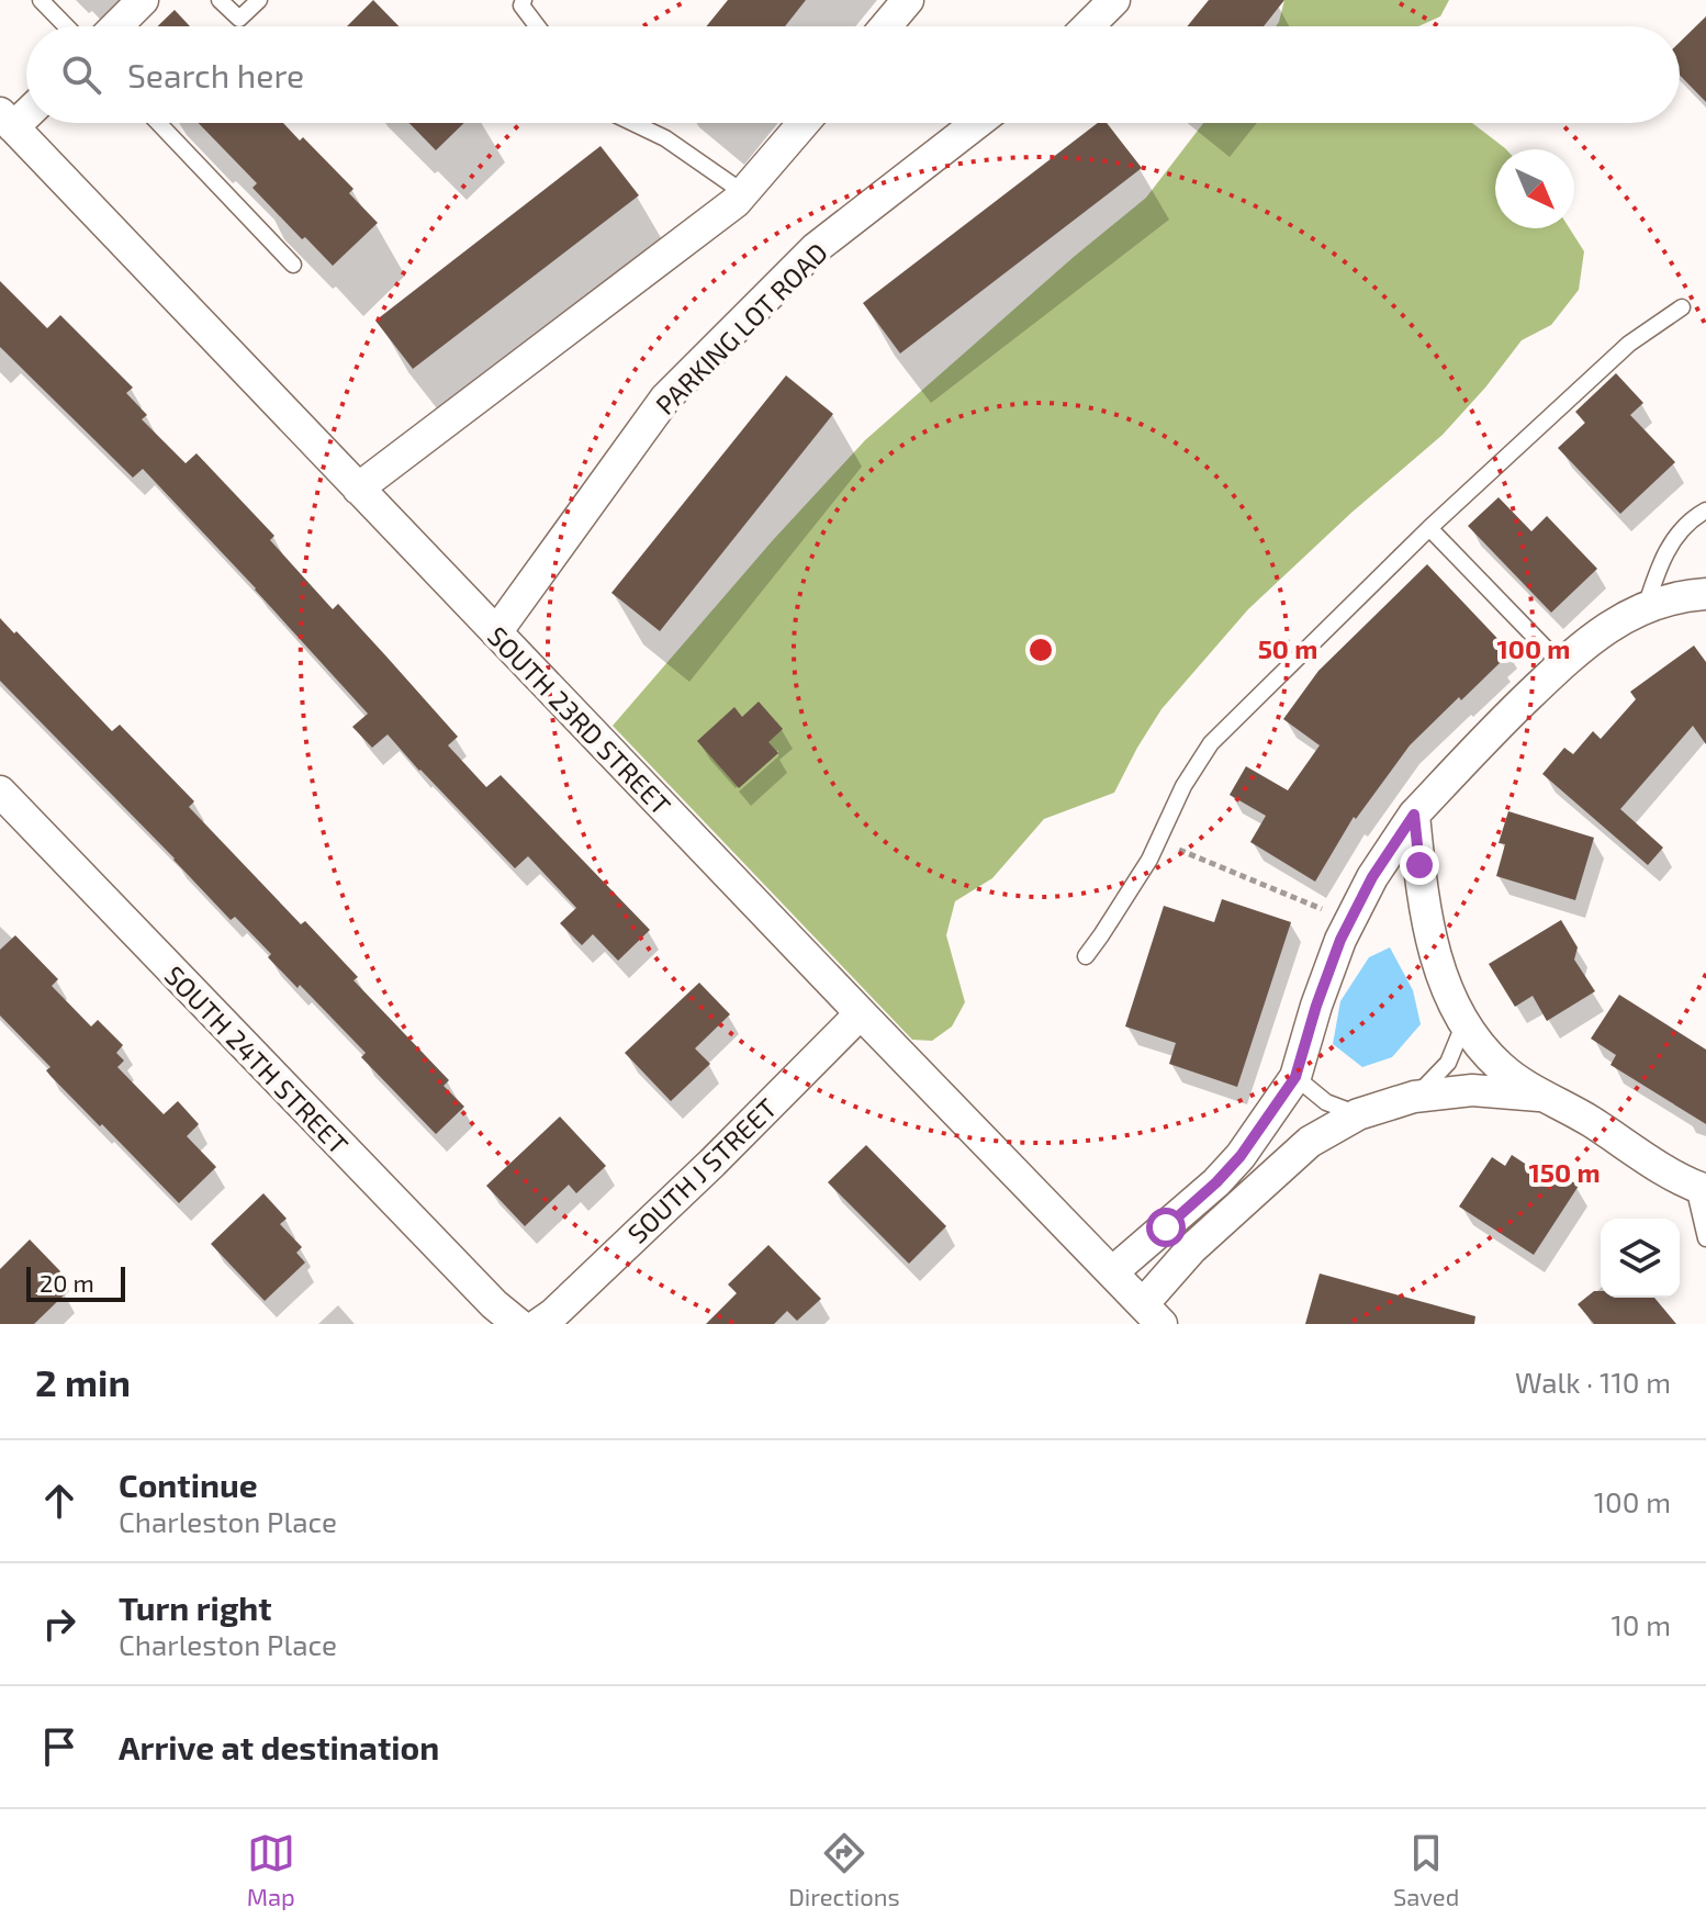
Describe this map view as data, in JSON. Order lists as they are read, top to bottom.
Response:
{
  "streets": {
    "street": [
      "PARKING LOT ROAD",
      "SOUTH 23RD STREET",
      "SOUTH 24TH STREET",
      "SOUTH J STREET"
    ]
  },
  "crossings": [
    ["PARKING LOT ROAD", "SOUTH 23RD STREET"],
    ["SOUTH 23RD STREET", "SOUTH J STREET"]
  ],
  "scale_bar": "20 m",
  "north": "bottom right",
  "page": {
    "search": "Search here",
    "scale": "20 m",
    "heading": ["2 min", "Walk · 110 m"],
    "list": [
      ["Continue", "Charleston Place", "100 m"],
      ["Turn right", "Charleston Place", "10 m"],
      "Arrive at destination"
    ],
    "nav": ["Map", "Directions", "Saved"]
  },
  "rings": ["50 m", "100 m", "150 m"]
}
